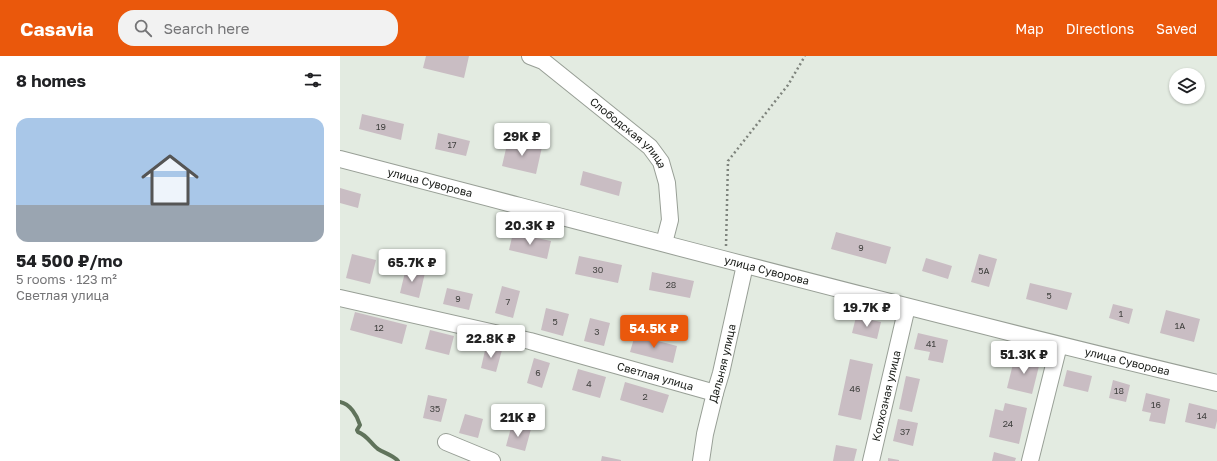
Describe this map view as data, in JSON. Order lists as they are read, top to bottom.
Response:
{
  "streets": {
    "street": [
      "Слободская улица",
      "улица Суворова",
      "Дальняя улица",
      "Светлая улица",
      "Колхозная улица"
    ]
  },
  "crossings": [
    ["Слободская улица", "улица Суворова"],
    ["улица Суворова", "Дальняя улица"],
    ["улица Суворова", "Колхозная улица"],
    ["Дальняя улица", "Светлая улица"]
  ],
  "house_numbers": [
    "19",
    "17",
    "9",
    "30",
    "5А",
    "28",
    "5",
    "9",
    "7",
    "1",
    "5",
    "1А",
    "12",
    "3",
    "41",
    "6",
    "4",
    "46",
    "18",
    "2",
    "16",
    "35",
    "14",
    "24",
    "37"
  ],
  "page": {
    "header": "Casavia",
    "search": "Search here",
    "nav": ["Map", "Directions", "Saved"],
    "heading": "8 homes",
    "list": [
      {
        "name": "54 500 ₽/mo",
        "note": "5 rooms · 123 m² · Светлая улица"
      }
    ],
    "price": [
      "29K ₽",
      "20.3K ₽",
      "65.7K ₽",
      "19.7K ₽",
      "54.5K ₽",
      "22.8K ₽",
      "51.3K ₽",
      "21K ₽"
    ]
  }
}
